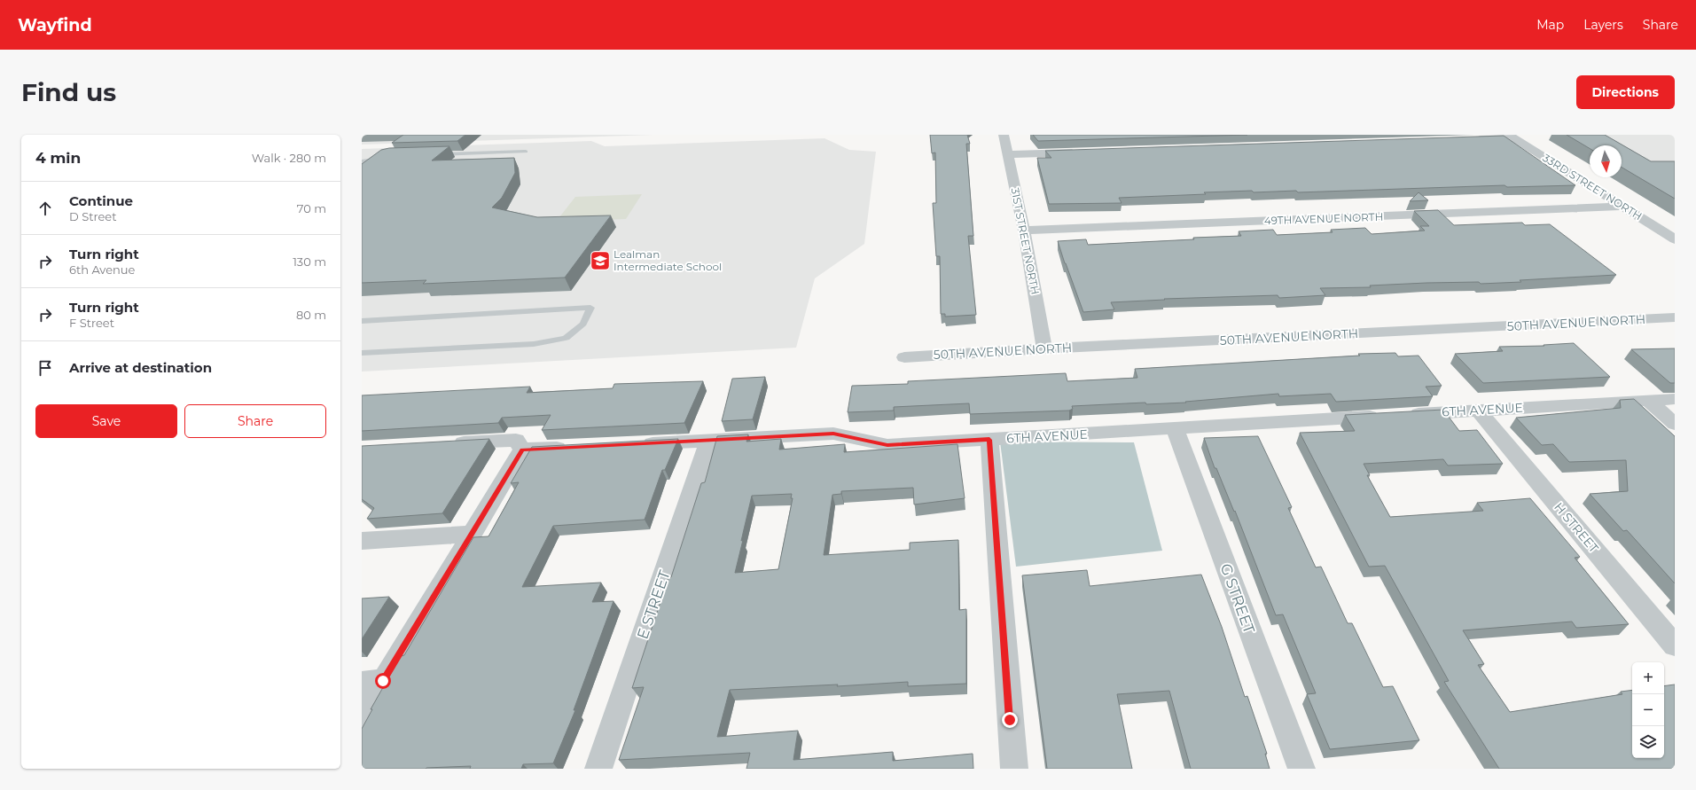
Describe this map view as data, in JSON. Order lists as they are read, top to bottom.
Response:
{
  "streets": {
    "street": [
      "33RD STREET NORTH",
      "49TH AVENUE NORTH",
      "31ST STREET NORTH",
      "50TH AVENUE NORTH",
      "6TH AVENUE",
      "H STREET",
      "G STREET",
      "E STREET"
    ]
  },
  "crossings": [
    ["33RD STREET NORTH", "49TH AVENUE NORTH"],
    ["49TH AVENUE NORTH", "31ST STREET NORTH"],
    ["31ST STREET NORTH", "50TH AVENUE NORTH"],
    ["6TH AVENUE", "H STREET"],
    ["6TH AVENUE", "G STREET"],
    ["6TH AVENUE", "E STREET"]
  ],
  "places": {
    "school or university": ["Lealman Intermediate School"]
  },
  "north": "bottom",
  "page": {
    "header": "Wayfind",
    "nav": ["Map", "Layers", "Share"],
    "buttons": [
      "Directions",
      ["Save", "Share"]
    ],
    "title": "Find us",
    "heading": ["4 min", "Walk · 280 m"],
    "list": [
      ["Continue", "D Street", "70 m"],
      ["Turn right", "6th Avenue", "130 m"],
      ["Turn right", "F Street", "80 m"],
      "Arrive at destination"
    ],
    "map_buttons": ["+", "−"]
  }
}
